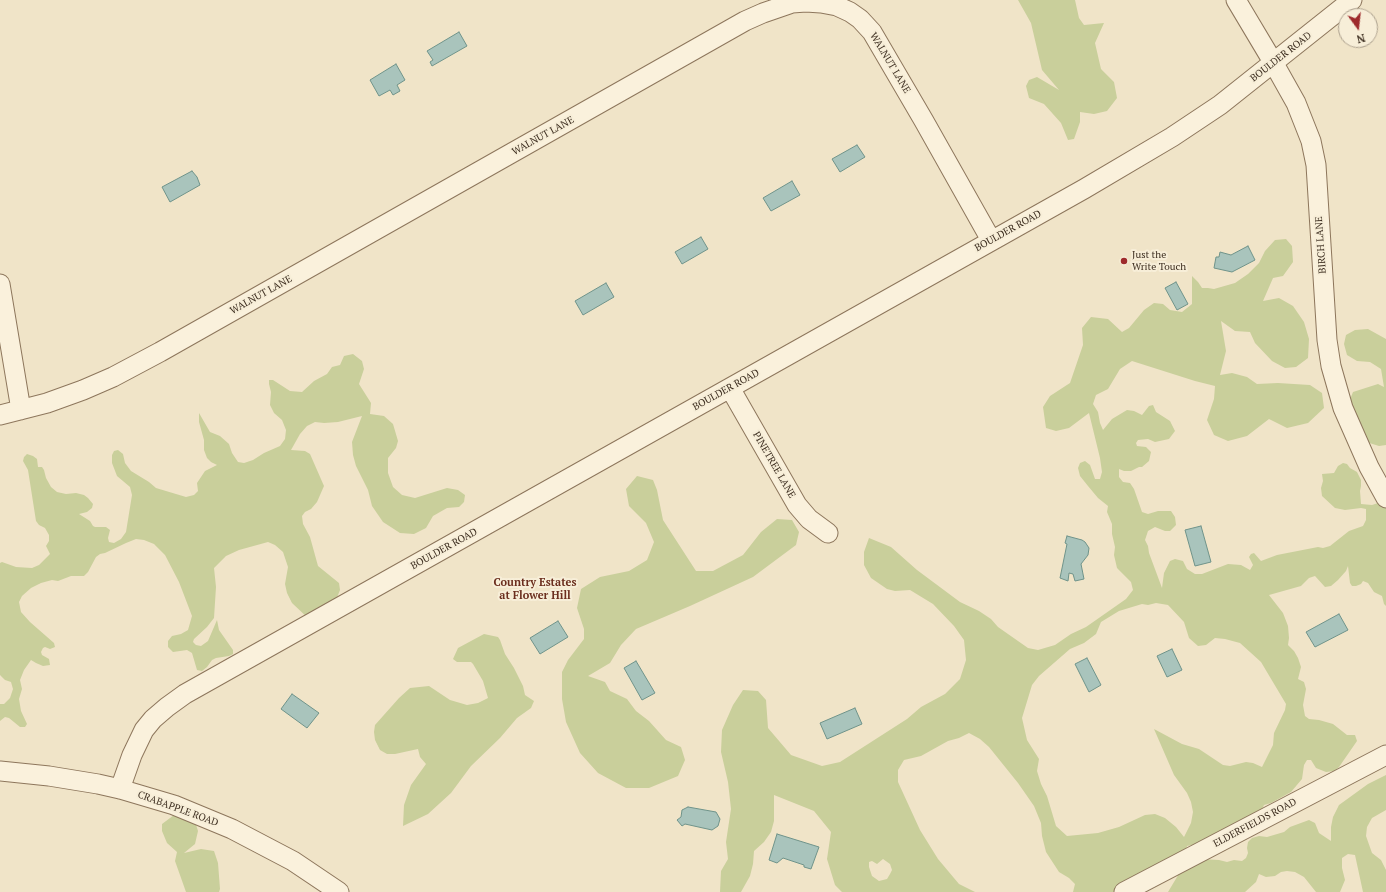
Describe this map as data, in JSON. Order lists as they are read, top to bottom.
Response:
{
  "streets": {
    "street": [
      "BOULDER ROAD",
      "WALNUT LANE",
      "BIRCH LANE",
      "PINETREE LANE",
      "CRABAPPLE ROAD",
      "ELDERFIELDS ROAD"
    ]
  },
  "crossings": [
    ["BOULDER ROAD", "WALNUT LANE"],
    ["BOULDER ROAD", "BIRCH LANE"],
    ["BOULDER ROAD", "PINETREE LANE"],
    ["BOULDER ROAD", "CRABAPPLE ROAD"]
  ],
  "districts": ["Country Estates at Flower Hill"],
  "places": ["Just the Write Touch"],
  "north": "bottom"
}
